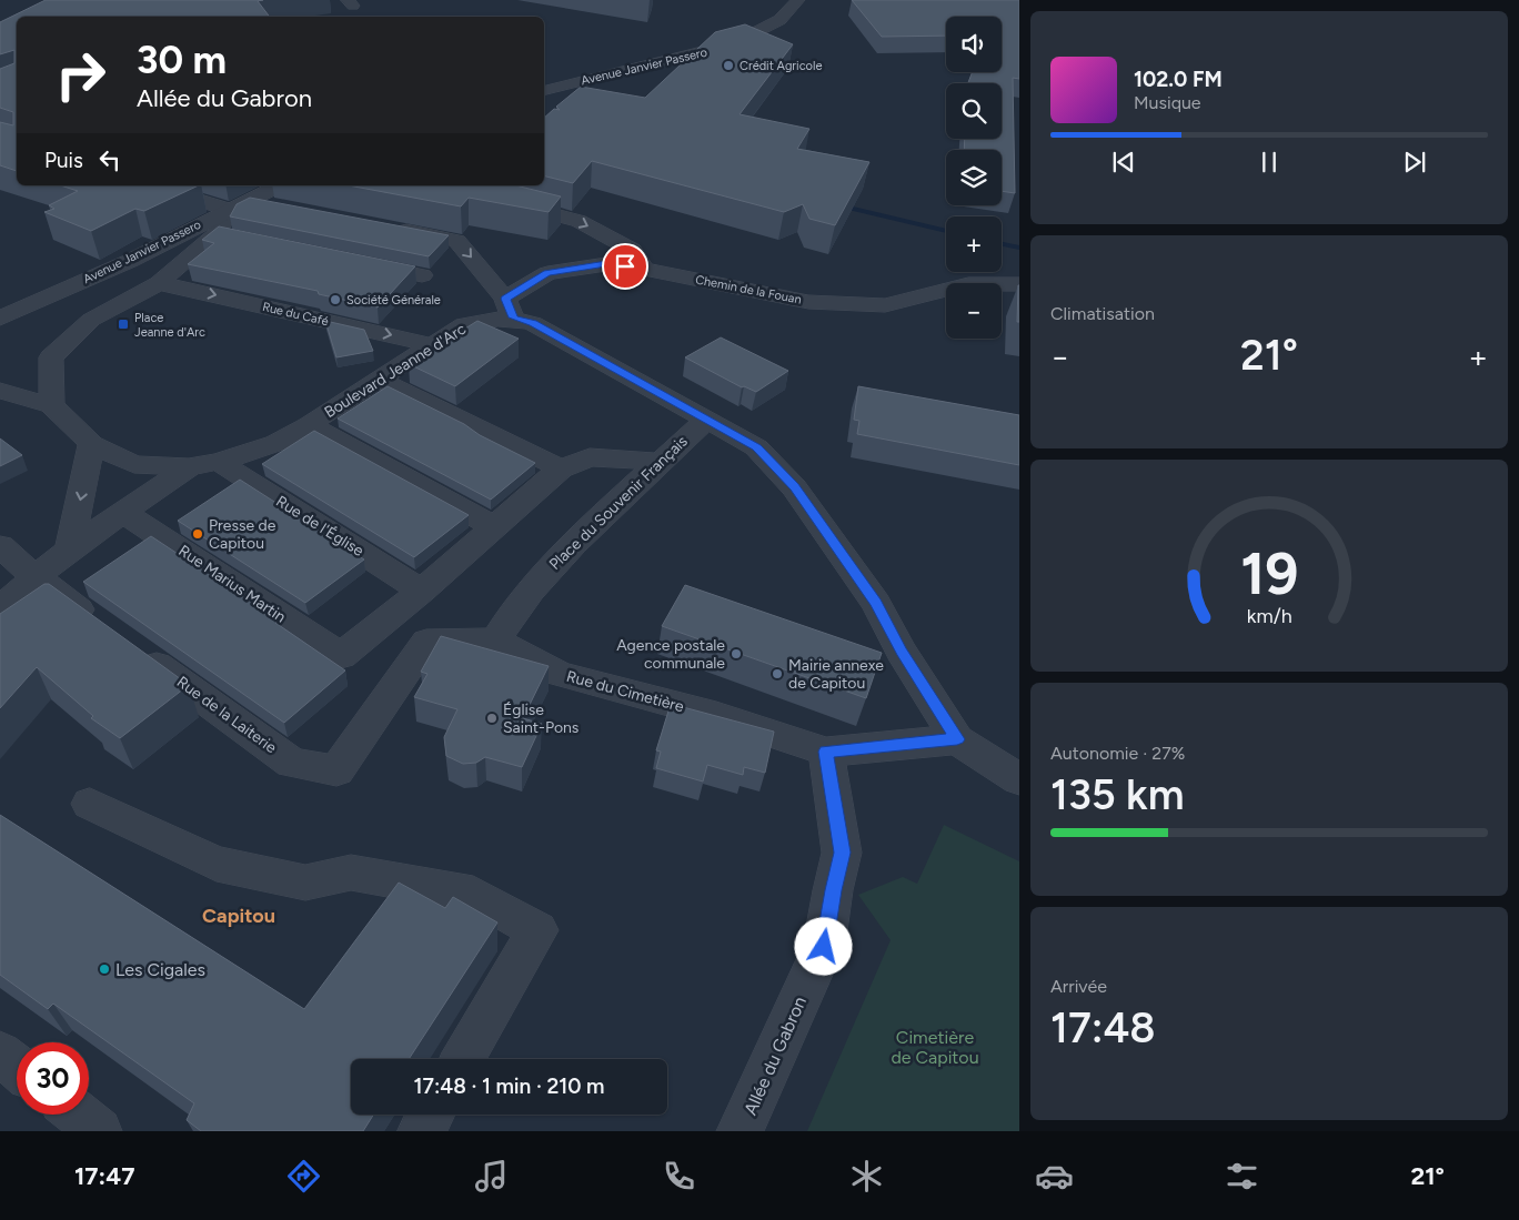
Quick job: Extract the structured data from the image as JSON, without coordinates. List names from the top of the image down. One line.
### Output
{"streets":{"street":["Avenue Janvier Passero","Chemin de la Fouan","Rue du Café","Boulevard Jeanne d'Arc","Place du Souvenir Français","Rue de l'Église","Rue Marius Martin","Rue du Cimetière","Rue de la Laiterie","Allée du Gabron"]},"crossings":[["Chemin de la Fouan","Boulevard Jeanne d'Arc"],["Rue du Café","Boulevard Jeanne d'Arc"],["Boulevard Jeanne d'Arc","Place du Souvenir Français"],["Boulevard Jeanne d'Arc","Rue de l'Église"],["Place du Souvenir Français","Rue du Cimetière"],["Rue de l'Église","Rue Marius Martin"],["Rue du Cimetière","Rue de la Laiterie"],["Rue du Cimetière","Allée du Gabron"]],"districts":["Capitou"],"parks":["Cimetière de Capitou"],"places":{"other":["Crédit Agricole","Société Générale","Presse de Capitou","Agence postale communale","Mairie annexe de Capitou","Église Saint-Pons","Les Cigales"],"transit":["Place Jeanne d'Arc"]},"page":{"map_buttons":["+","−"],"turn":["30 m","Allée du Gabron"],"song":["102.0 FM","Musique"],"then":"Puis","tile":["Climatisation",["Autonomie · 27%","135 km"],["Arrivée","17:48"]],"heat":["−","21°","+"],"limit":"30","trip":"17:48 · 1 min · 210 m","tabs":["17:47","21°"],"gauge":["19","km/h"]}}
